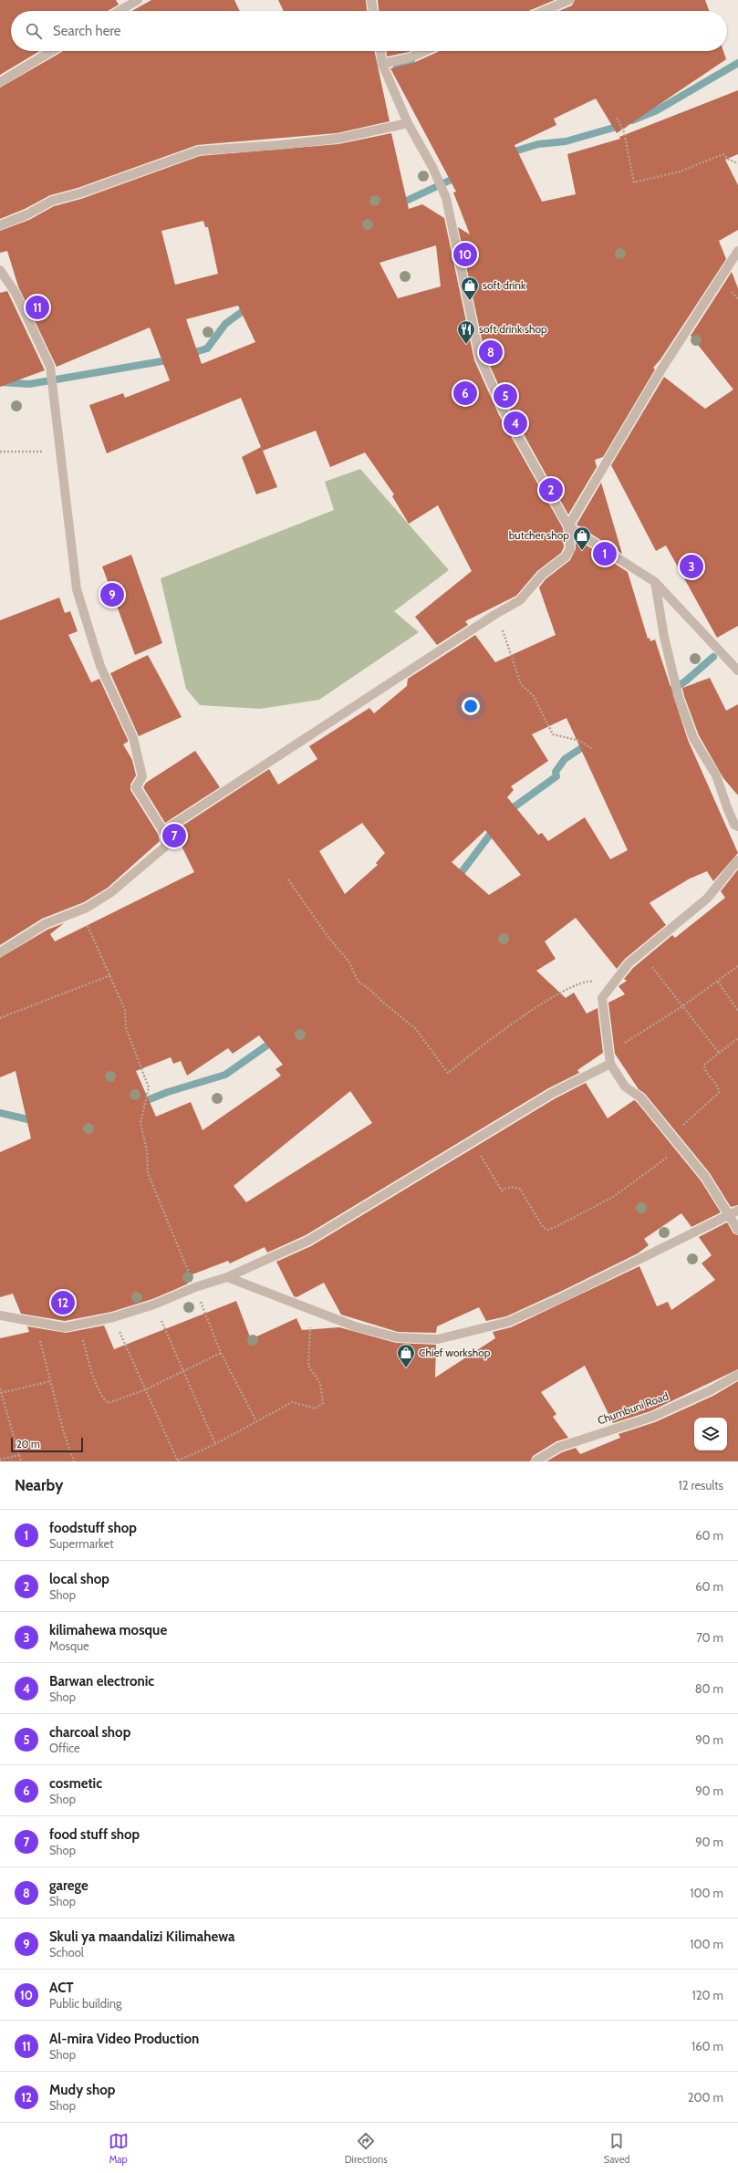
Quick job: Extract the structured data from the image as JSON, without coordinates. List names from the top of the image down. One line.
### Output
{"streets":{"street":["Chumbuni Road"]},"places":{"shop":["soft drink","butcher shop","Chief workshop"],"restaurant":["soft drink shop"]},"scale_bar":"20 m","page":{"search":"Search here","pins":["10","11","8","6","5","4","2","1","3","9","7","12"],"scale":"20 m","heading":["Nearby","12 results"],"list":[{"mark":"1","name":"foodstuff shop","note":"Supermarket","value":"60 m"},{"mark":"2","name":"local shop","note":"Shop","value":"60 m"},{"mark":"3","name":"kilimahewa mosque","note":"Mosque","value":"70 m"},{"mark":"4","name":"Barwan electronic","note":"Shop","value":"80 m"},{"mark":"5","name":"charcoal shop","note":"Office","value":"90 m"},{"mark":"6","name":"cosmetic","note":"Shop","value":"90 m"},{"mark":"7","name":"food stuff shop","note":"Shop","value":"90 m"},{"mark":"8","name":"garege","note":"Shop","value":"100 m"},{"mark":"9","name":"Skuli ya maandalizi Kilimahewa","note":"School","value":"100 m"},{"mark":"10","name":"ACT","note":"Public building","value":"120 m"},{"mark":"11","name":"Al-mira Video Production","note":"Shop","value":"160 m"},{"mark":"12","name":"Mudy shop","note":"Shop","value":"200 m"}],"nav":["Map","Directions","Saved"]}}
